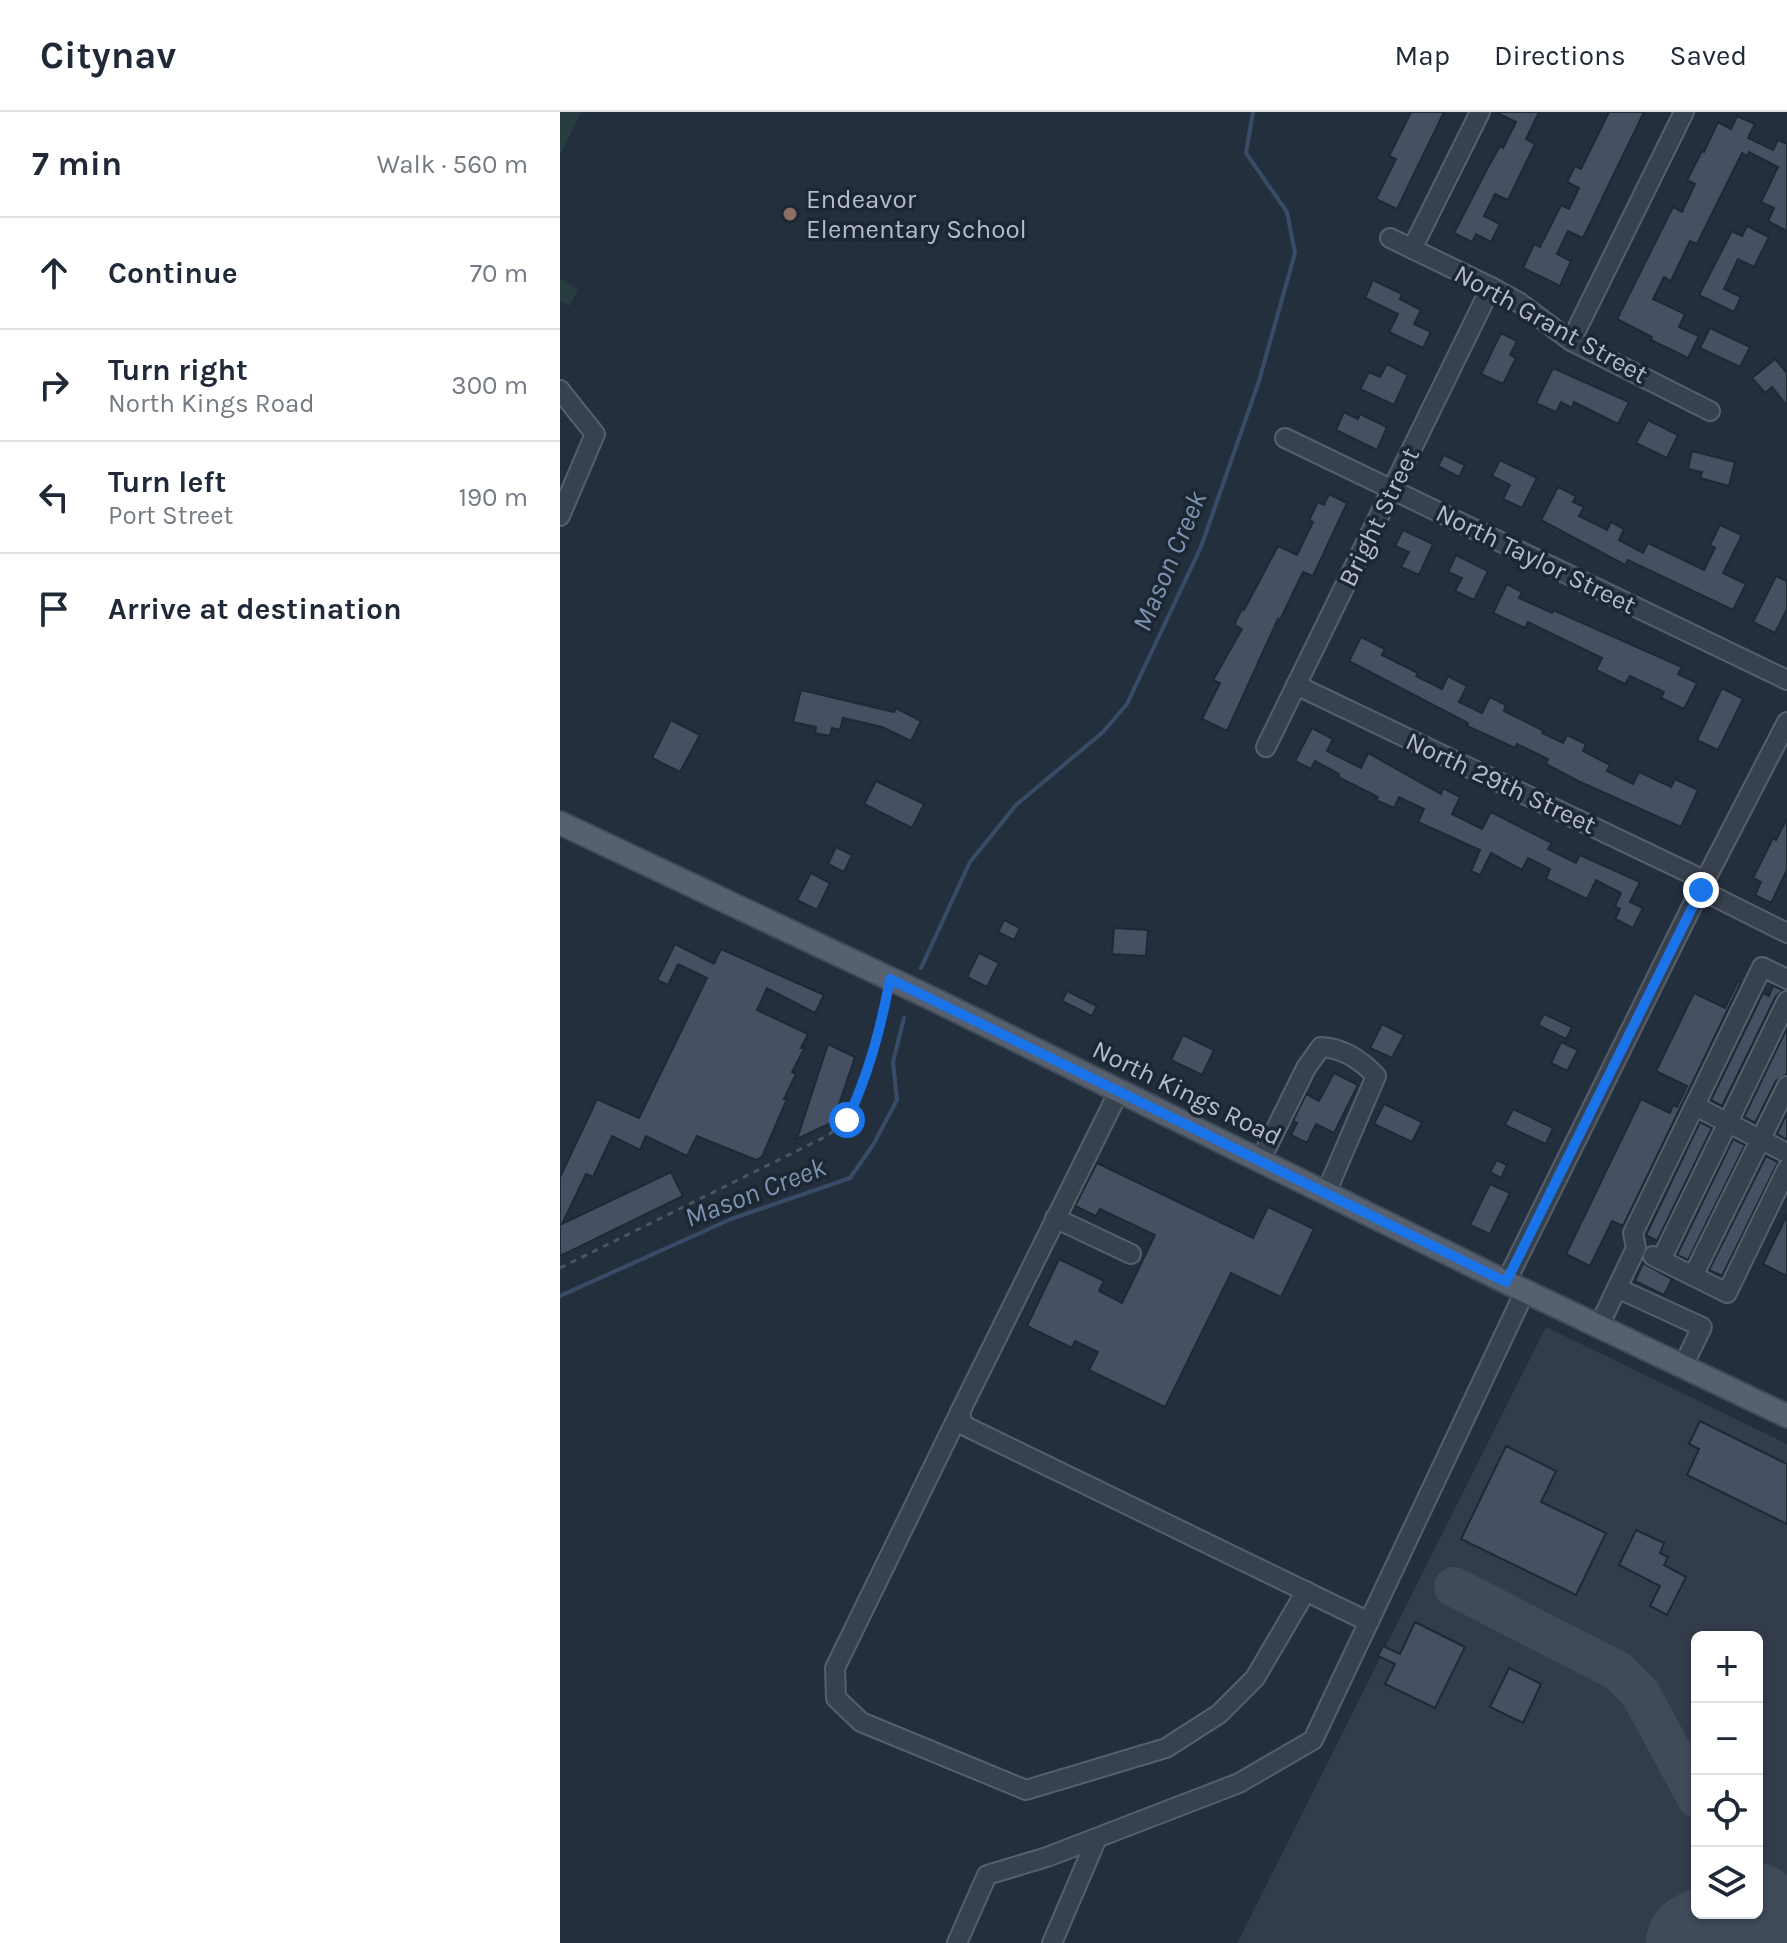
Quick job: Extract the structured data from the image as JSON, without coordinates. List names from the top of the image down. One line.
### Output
{"streets":{"main road":["North Kings Road"],"street":["North Grant Street","Bright Street","North Taylor Street","North 29th Street"]},"crossings":[["North Grant Street","Bright Street"],["Bright Street","North Taylor Street"],["Bright Street","North 29th Street"]],"water":["Mason Creek"],"places":["Endeavor Elementary School"],"page":{"header":"Citynav","nav":["Map","Directions","Saved"],"heading":["7 min","Walk · 560 m"],"list":[["Continue","70 m"],["Turn right","North Kings Road","300 m"],["Turn left","Port Street","190 m"],"Arrive at destination"],"map_buttons":["+","−"]}}
